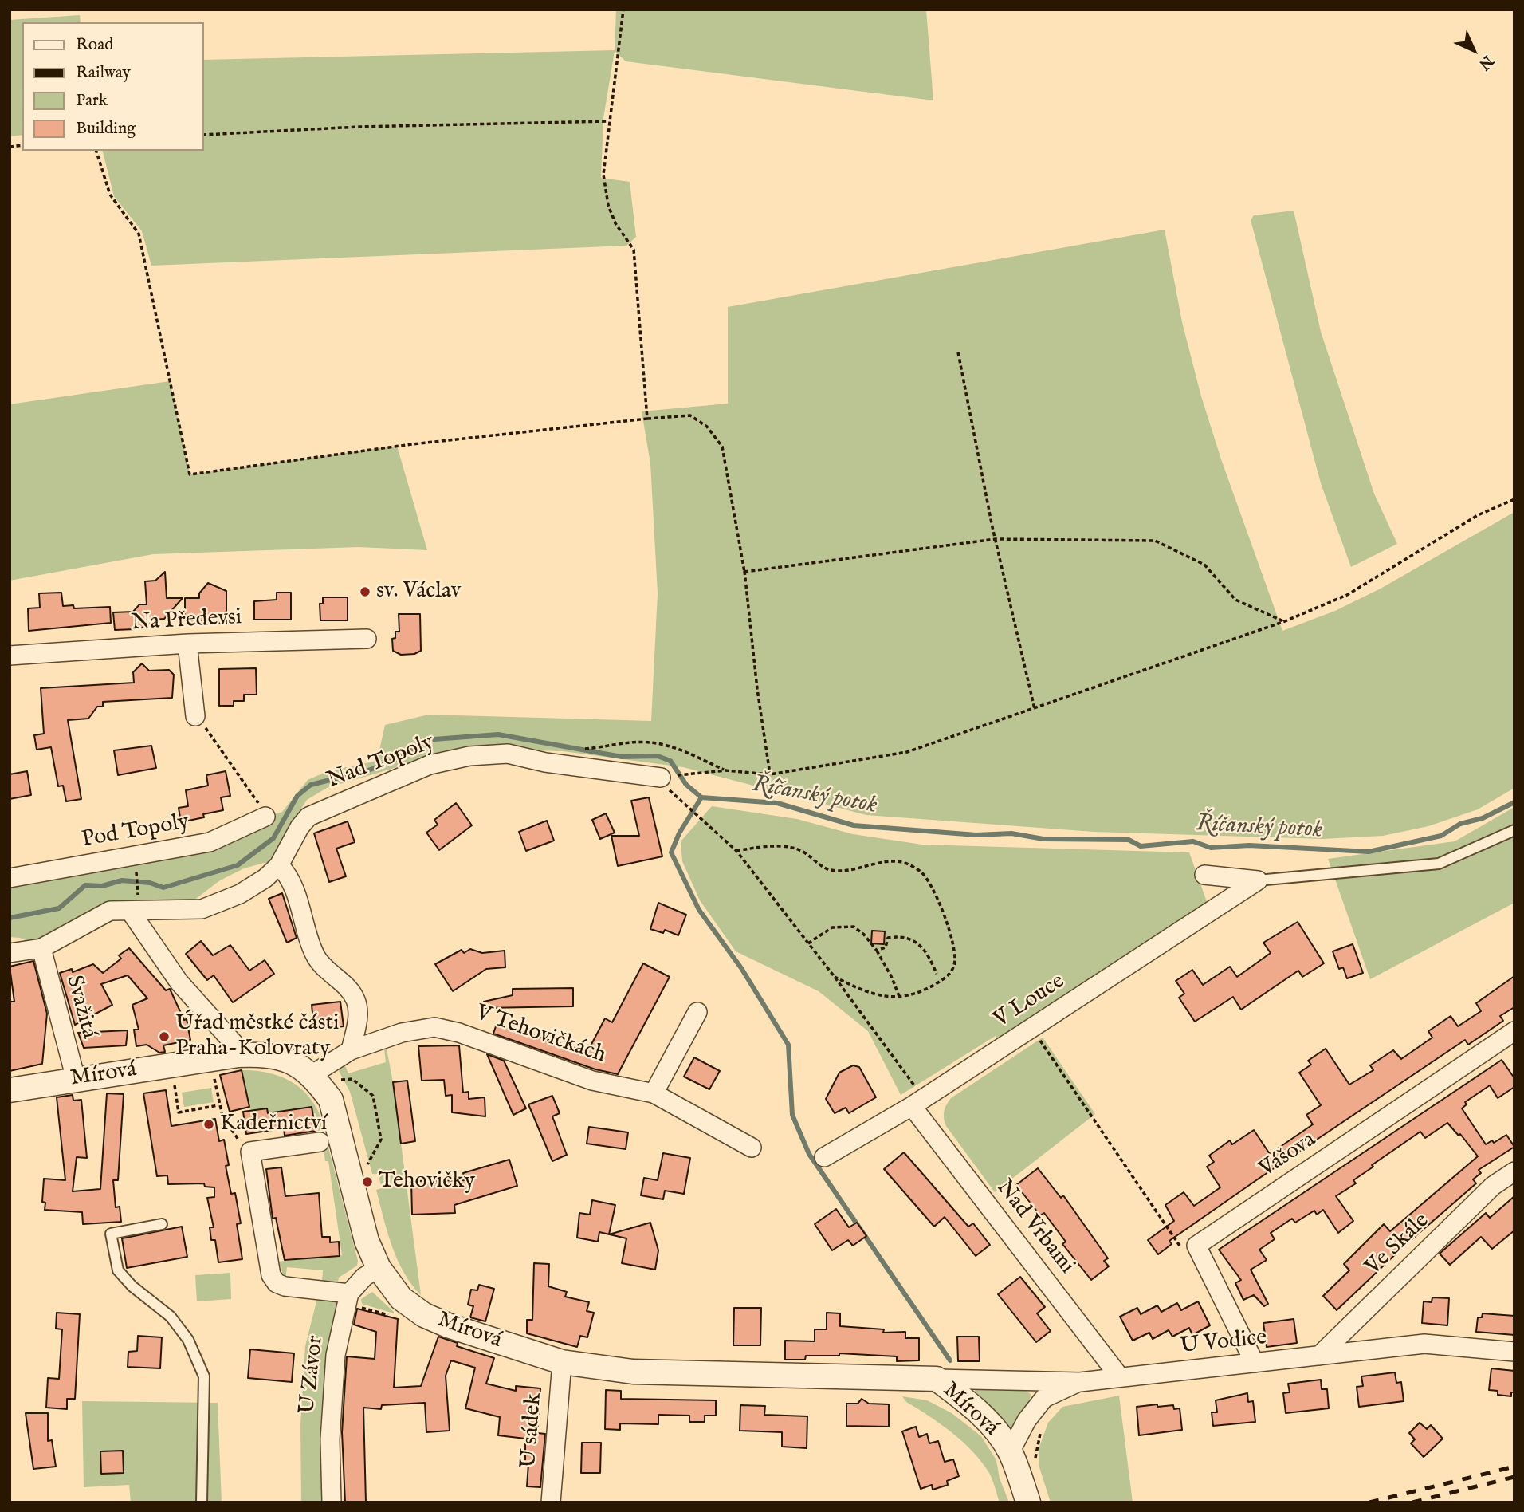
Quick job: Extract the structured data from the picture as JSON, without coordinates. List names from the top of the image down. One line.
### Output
{"streets":{"street":["Na Předevsi","Nad Topoly","Pod Topoly","V Louce","Svažitá","V Tehovičkách","Mírová","Vášova","Nad Vrbami","Ve Skále","U Vodice","U Závor","U sádek"]},"crossings":[["Nad Topoly","Svažitá"],["V Louce","Nad Vrbami"],["Svažitá","Mírová"],["V Tehovičkách","Mírová"],["Mírová","U Vodice"],["Mírová","U sádek"],["Nad Vrbami","U Vodice"],["Ve Skále","U Vodice"]],"water":["Říčanský potok"],"places":["sv. Václav","Úřad městké části Praha-Kolovraty","Kadeřnictví","Tehovičky"],"legend":["Road","Railway","Park","Building"],"north":"bottom right"}
